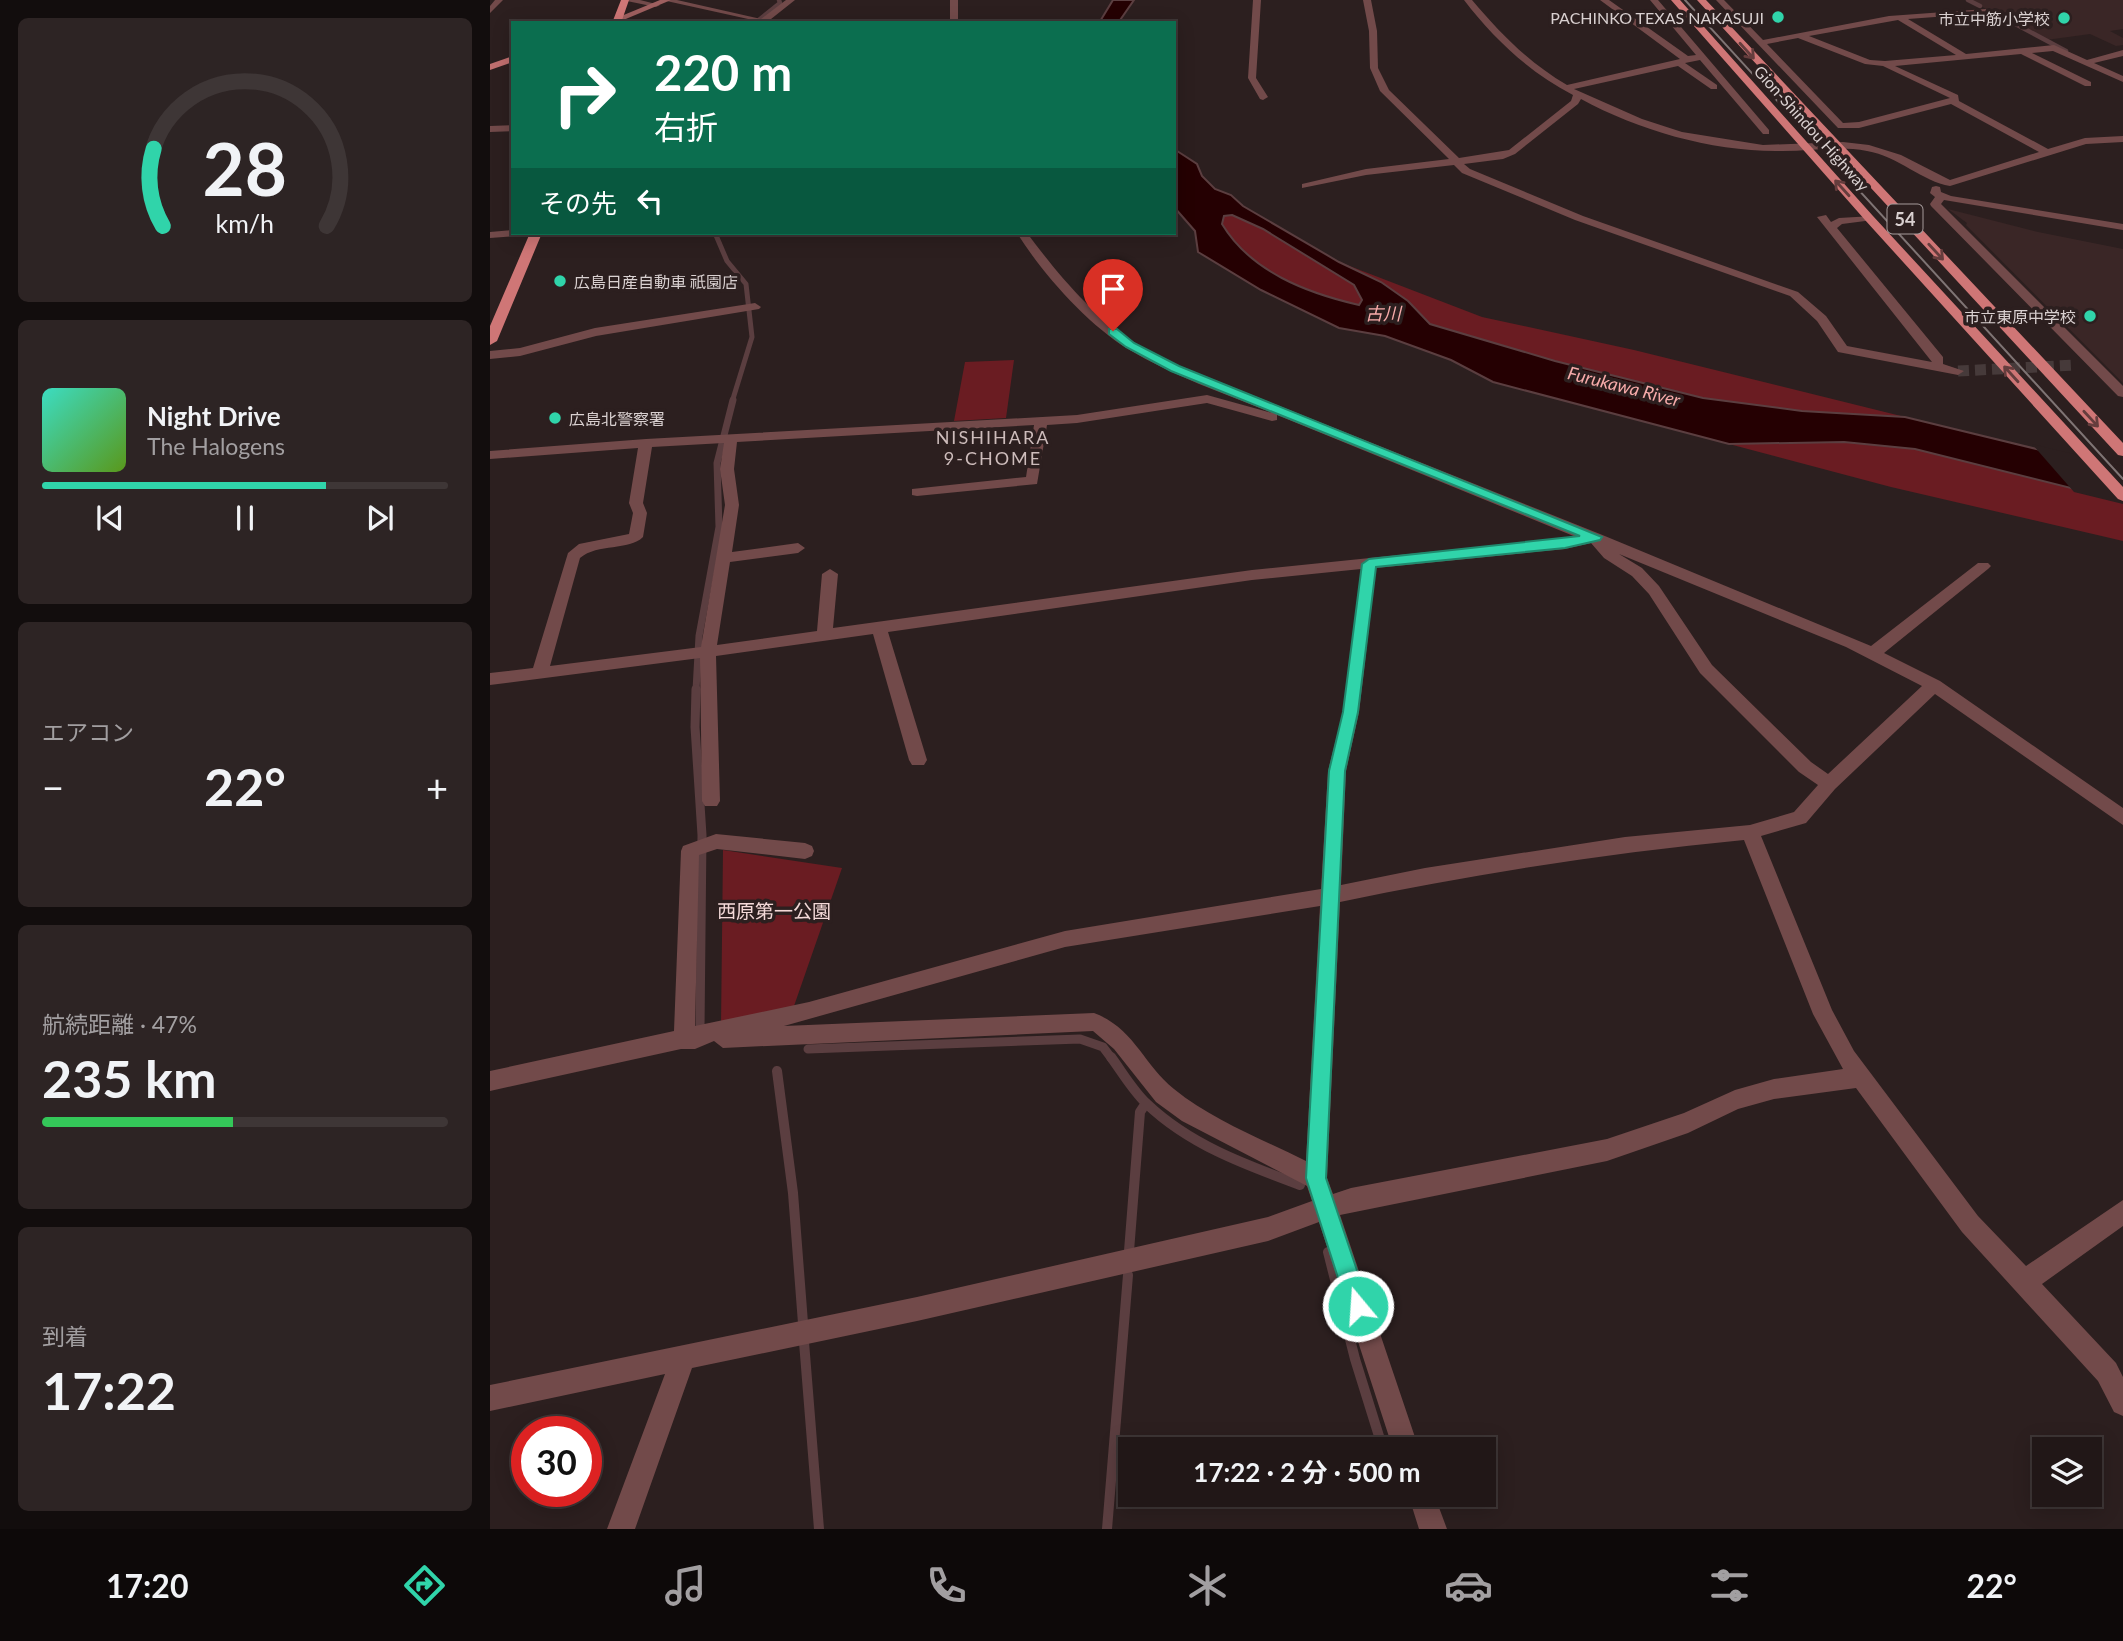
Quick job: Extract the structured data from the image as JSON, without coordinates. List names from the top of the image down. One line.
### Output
{"streets":{"highway":["Gion-Shindou Highway","54"]},"districts":["NISHIHARA 9-CHOME"],"water":["古川","Furukawa River"],"parks":["西原第一公園"],"places":["PACHINKO TEXAS NAKASUJI","市立中筋小学校","広島日産自動車 祇園店","市立東原中学校","広島北警察署"],"page":{"turn":["220 m","右折"],"then":"その先","song":["Night Drive","The Halogens"],"tile":["エアコン",["航続距離 · 47%","235 km"],["到着","17:22"]],"heat":["−","22°","+"],"limit":"30","trip":"17:22 · 2 分 · 500 m","tabs":["17:20","22°"],"gauge":["28","km/h"]}}
